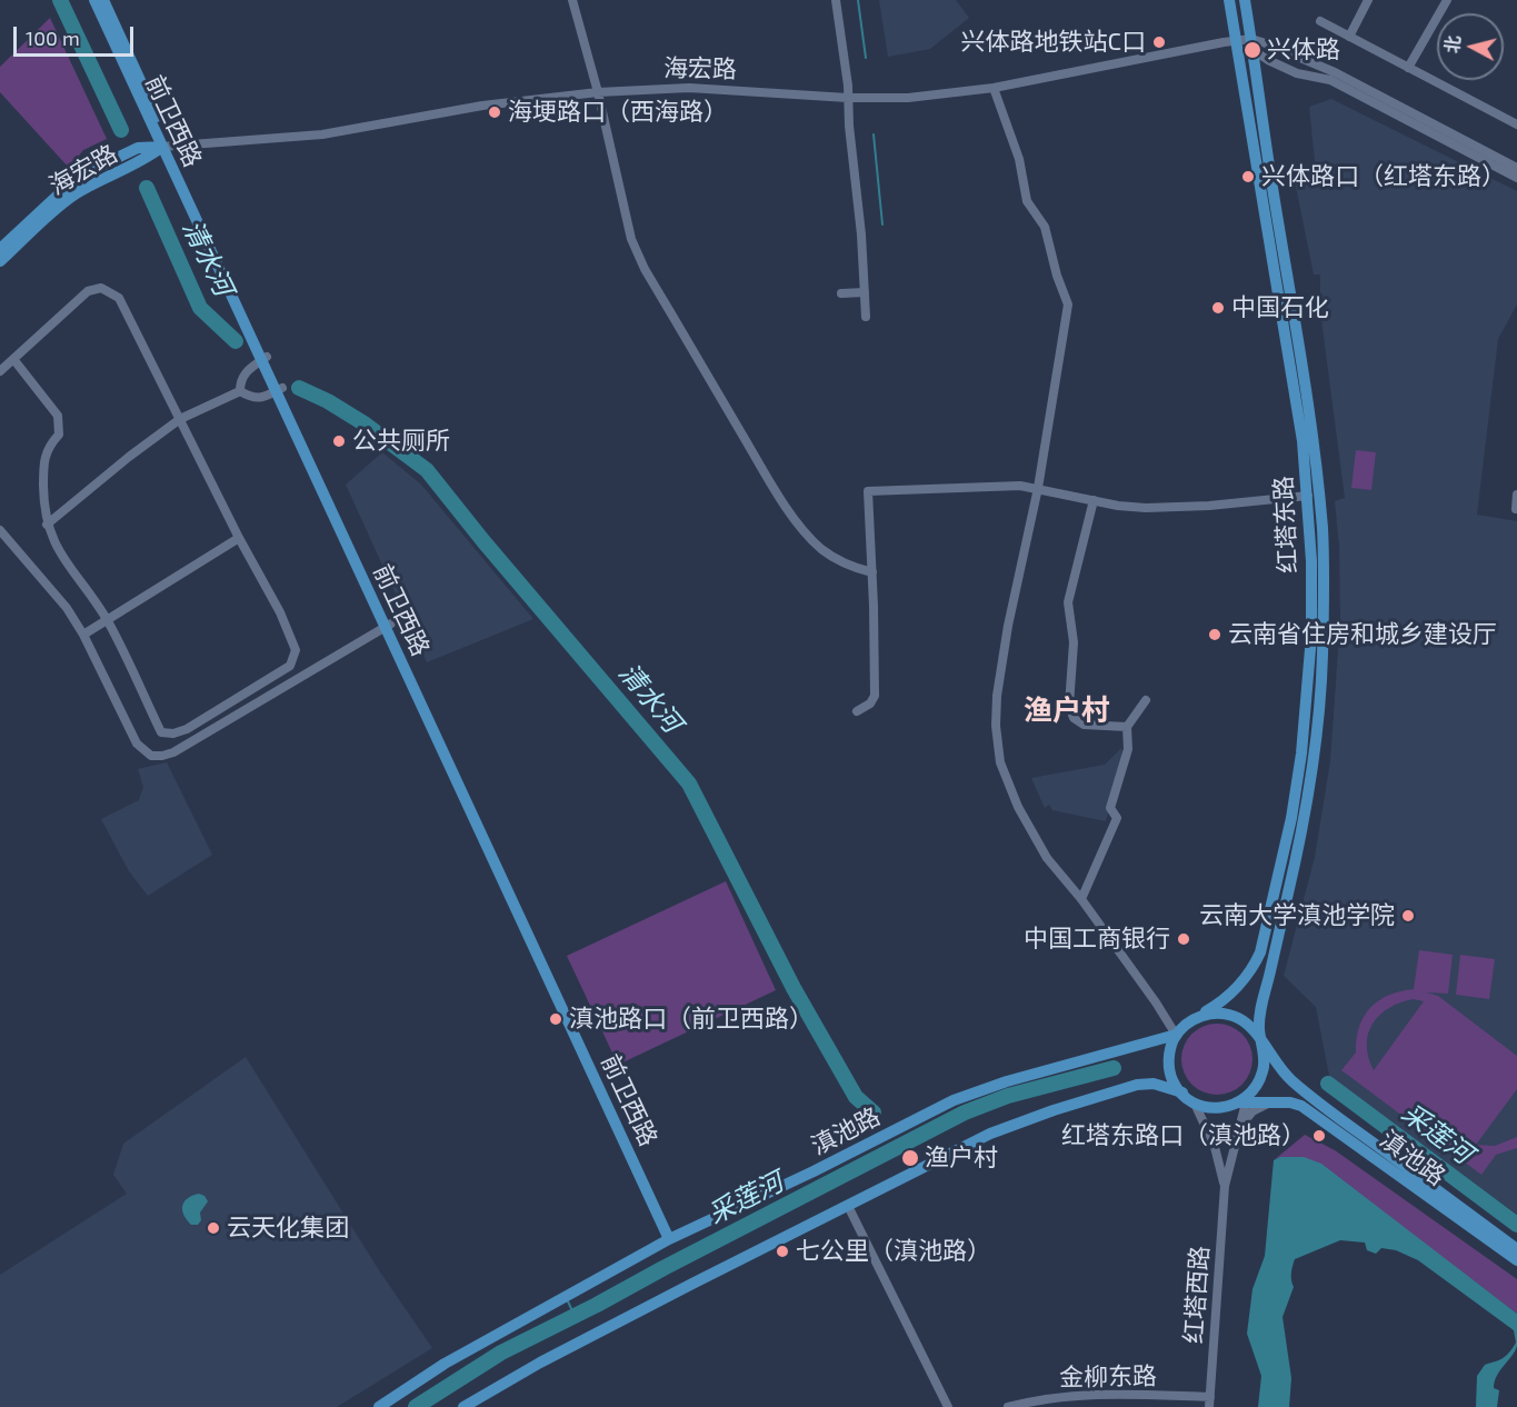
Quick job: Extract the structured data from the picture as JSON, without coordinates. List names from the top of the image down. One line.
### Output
{"streets":{"main road":["海宏路","前卫西路","红塔东路","滇池路"],"street":["红塔西路","金柳东路"]},"crossings":[["海宏路","前卫西路"],["海宏路","红塔东路"],["前卫西路","滇池路"],["红塔东路","滇池路"],["红塔西路","金柳东路"]],"districts":["渔户村"],"water":["清水河","采莲河"],"places":["兴体路地铁站C口","兴体路","海埂路口（西海路）","兴体路口（红塔东路）","中国石化","公共厕所","云南省住房和城乡建设厅","云南大学滇池学院","中国工商银行","滇池路口（前卫西路）","红塔东路口（滇池路）","渔户村","云天化集团","七公里（滇池路）"],"scale_bar":"100 m","north":"left"}
